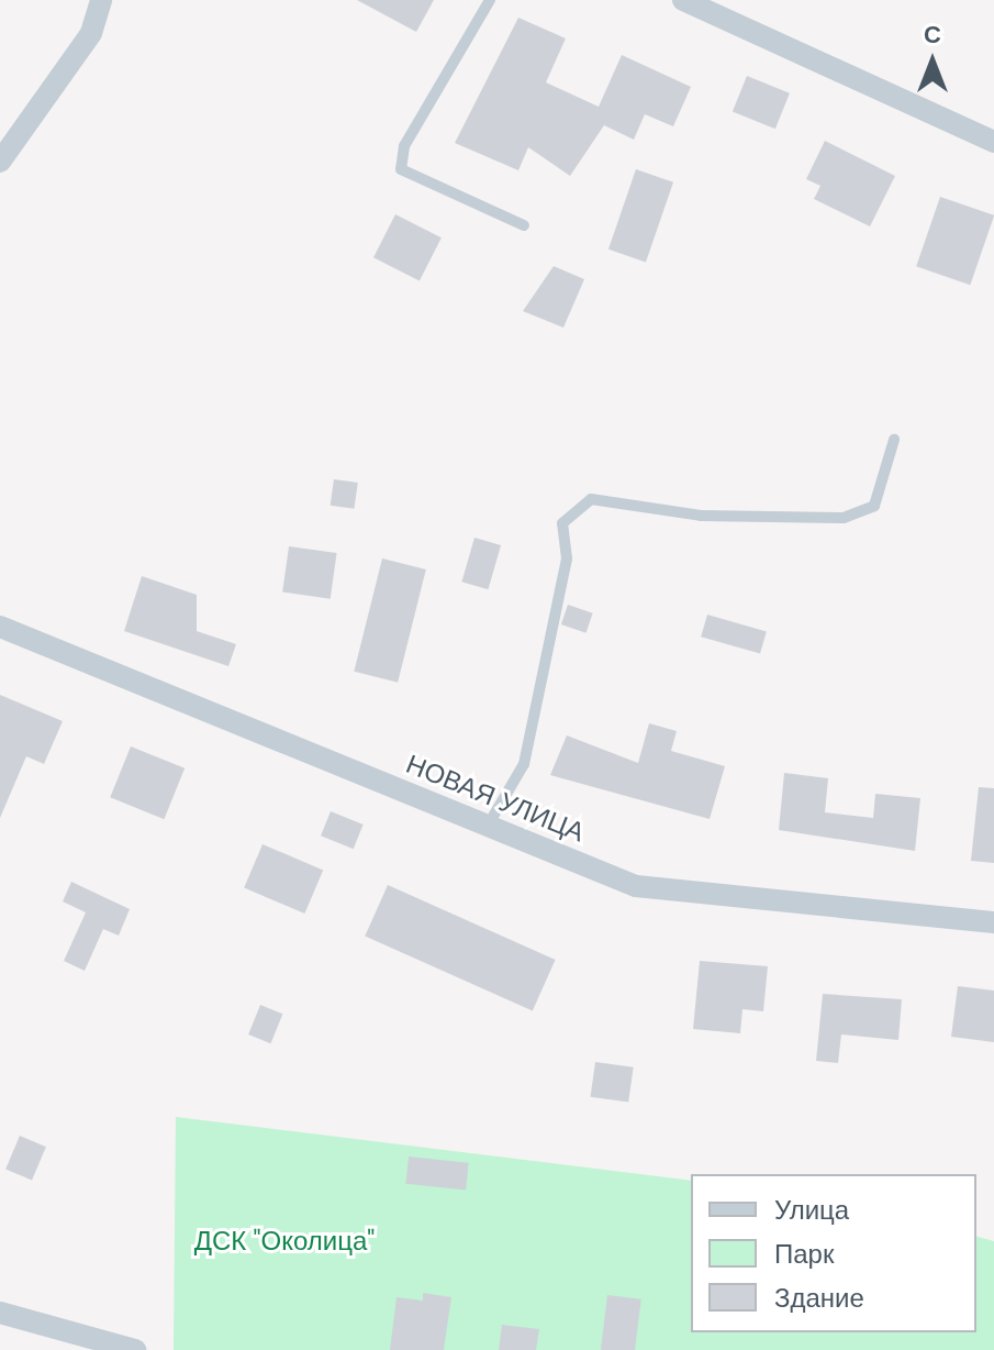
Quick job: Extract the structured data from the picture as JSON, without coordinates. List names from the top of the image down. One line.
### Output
{"streets":{"street":["НОВАЯ УЛИЦА"]},"parks":["ДСК \"Околица\""],"legend":["Улица","Парк","Здание"],"north":"top"}
